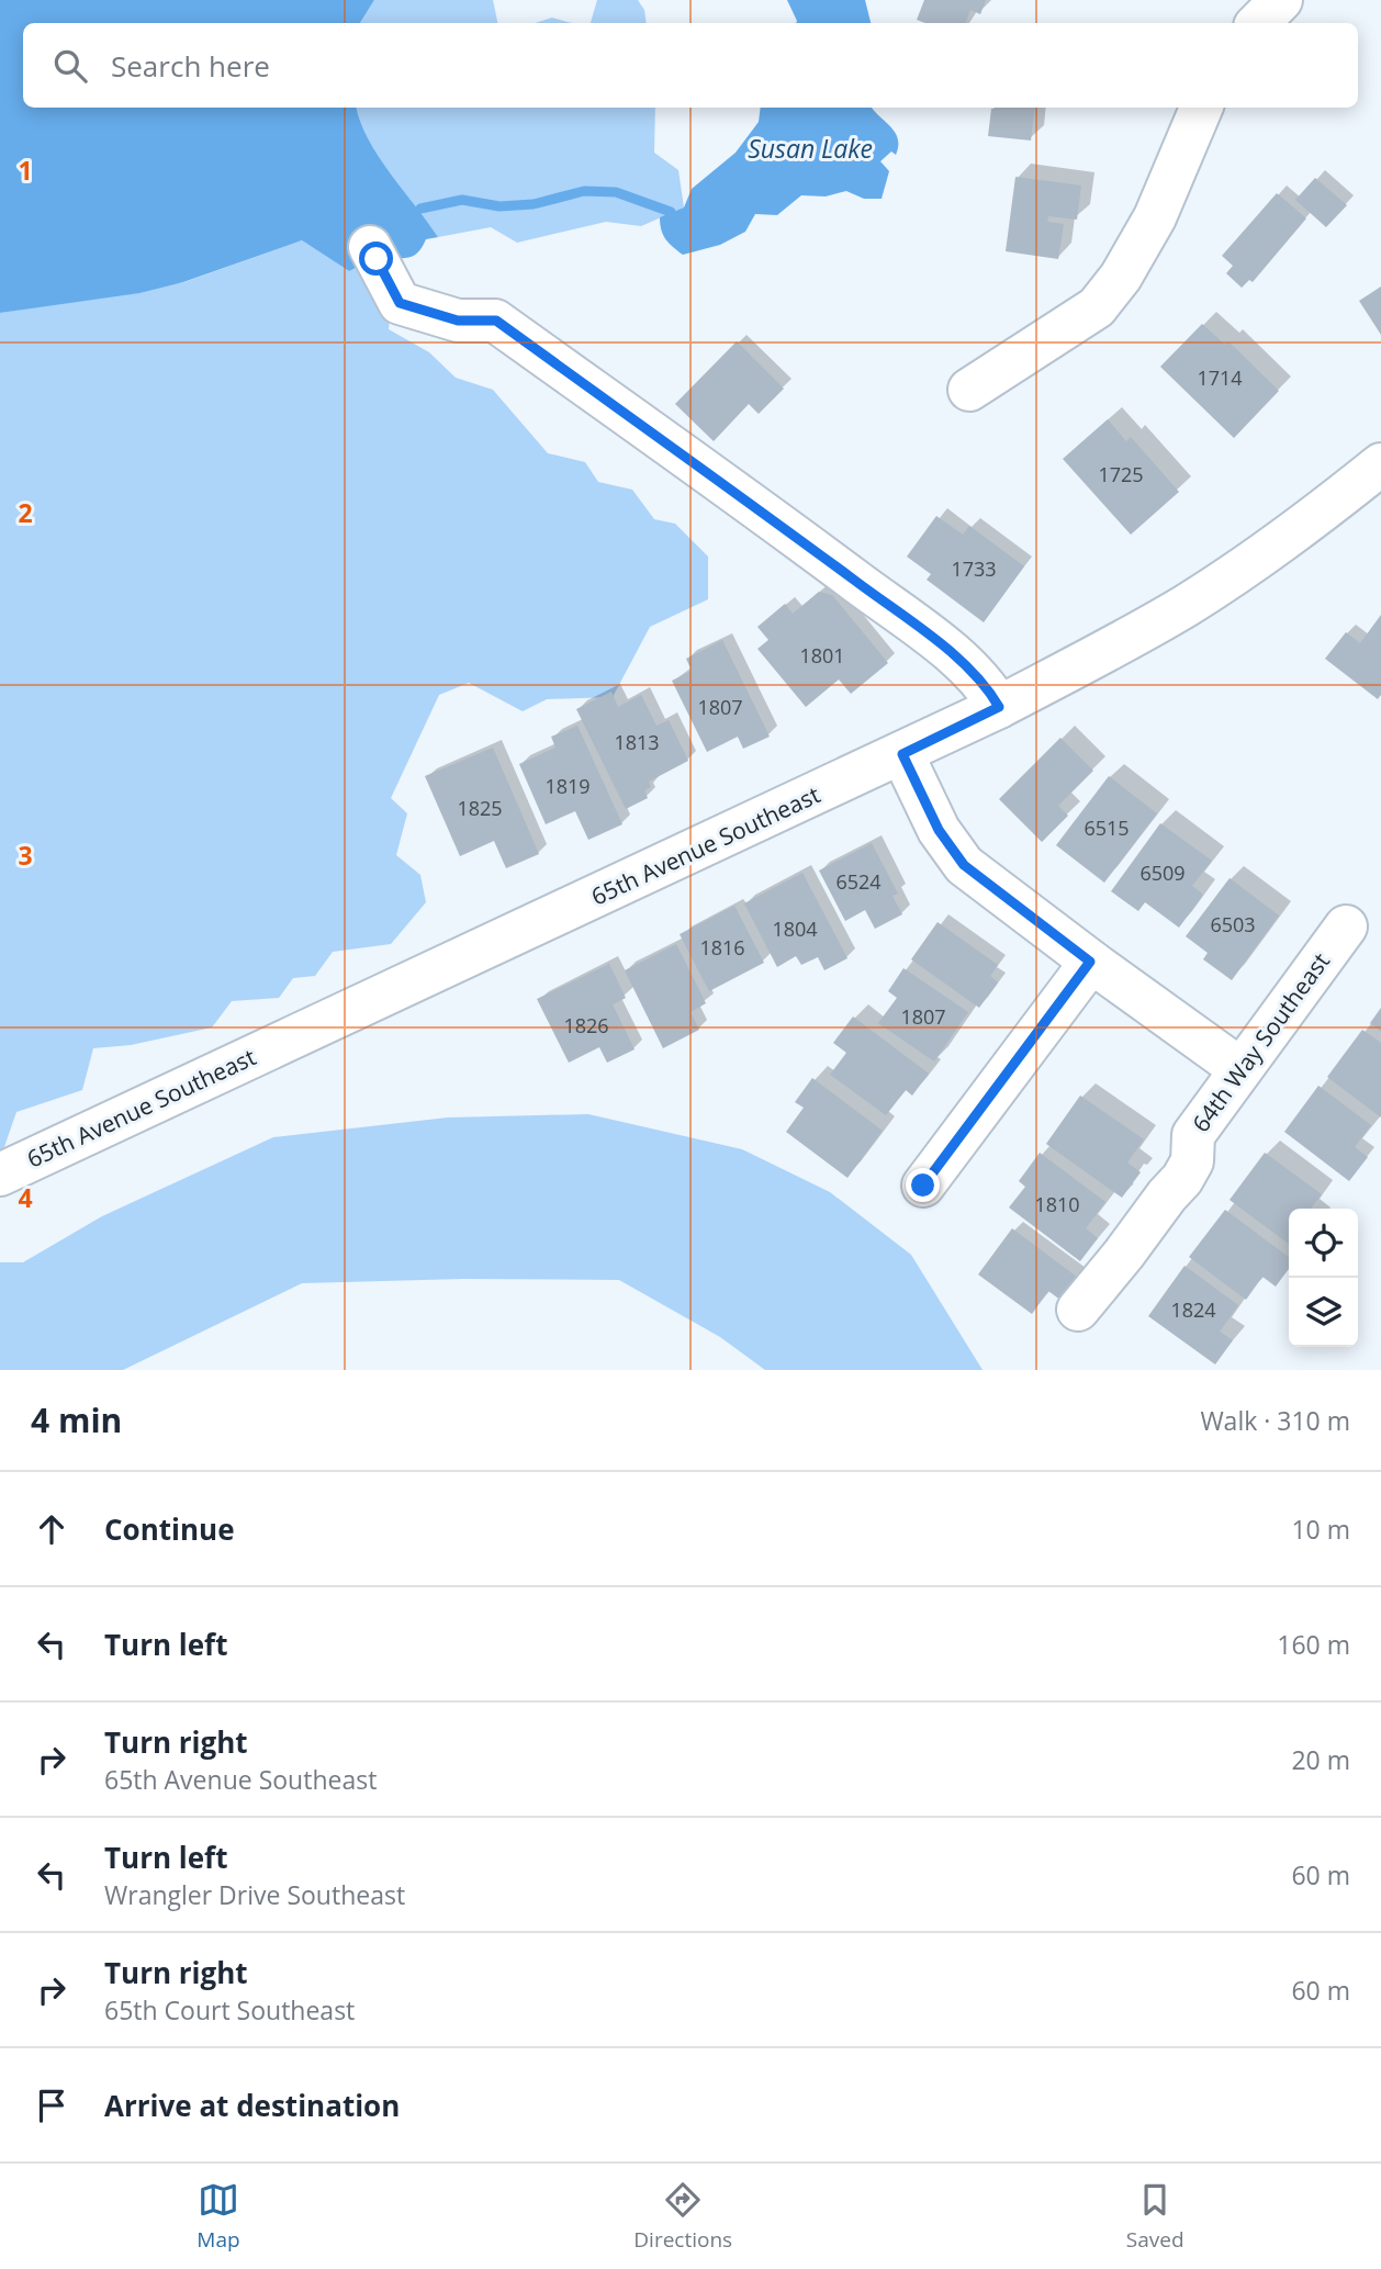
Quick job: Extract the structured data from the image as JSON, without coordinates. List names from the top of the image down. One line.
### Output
{"streets":{"street":["65th Avenue Southeast","64th Way Southeast"]},"water":["Susan Lake"],"house_numbers":["1714","1725","1733","1801","1807","1813","1819","1825","6515","6509","6524","6503","1804","1816","1807","1826","1810","1824"],"page":{"search":"Search here","heading":["4 min","Walk · 310 m"],"list":[["Continue","10 m"],["Turn left","160 m"],["Turn right","65th Avenue Southeast","20 m"],["Turn left","Wrangler Drive Southeast","60 m"],["Turn right","65th Court Southeast","60 m"],"Arrive at destination"],"nav":["Map","Directions","Saved"]},"grid":{"rows":["1","2","3","4"]}}
